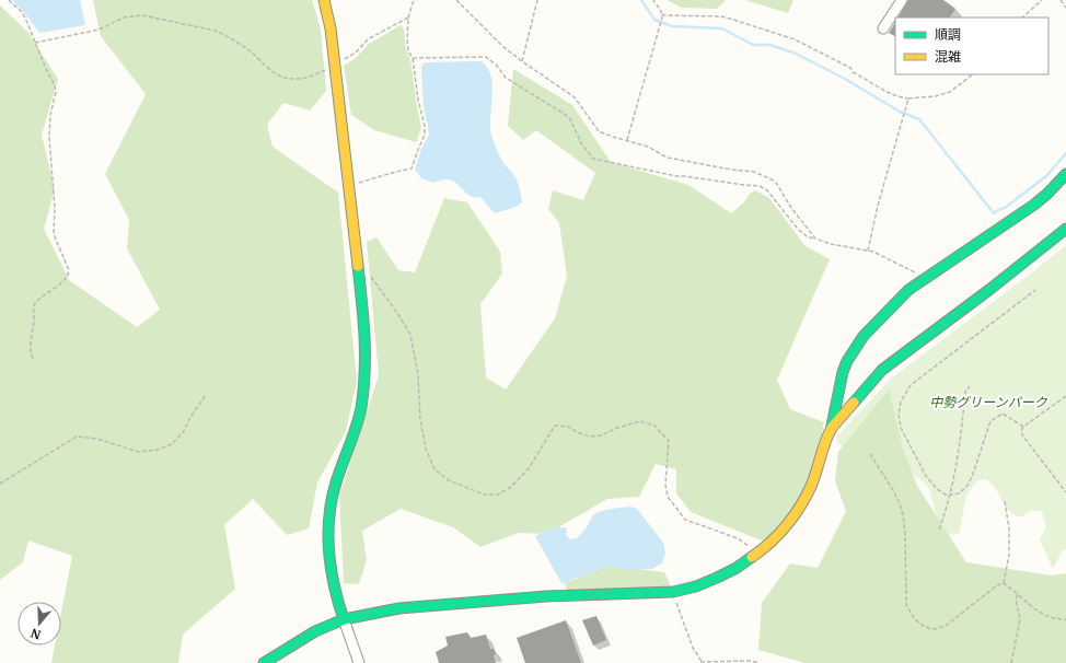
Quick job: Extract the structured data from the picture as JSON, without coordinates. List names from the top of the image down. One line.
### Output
{"parks":["中勢グリーンパーク"],"legend":["順調","混雑"],"north":"bottom"}
